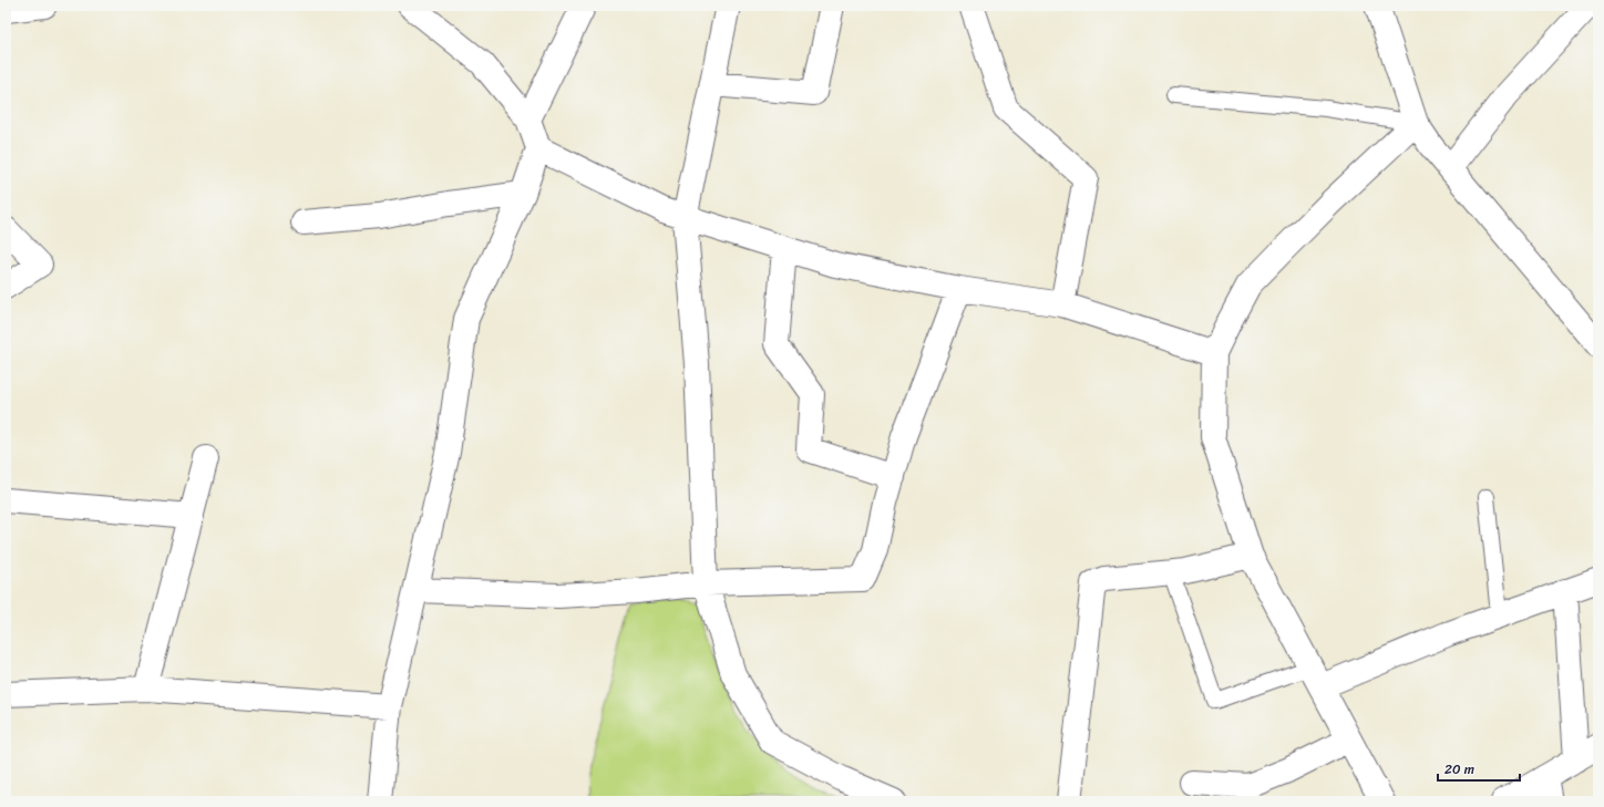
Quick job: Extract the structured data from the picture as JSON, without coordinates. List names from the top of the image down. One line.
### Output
{"scale_bar":"20 m"}
